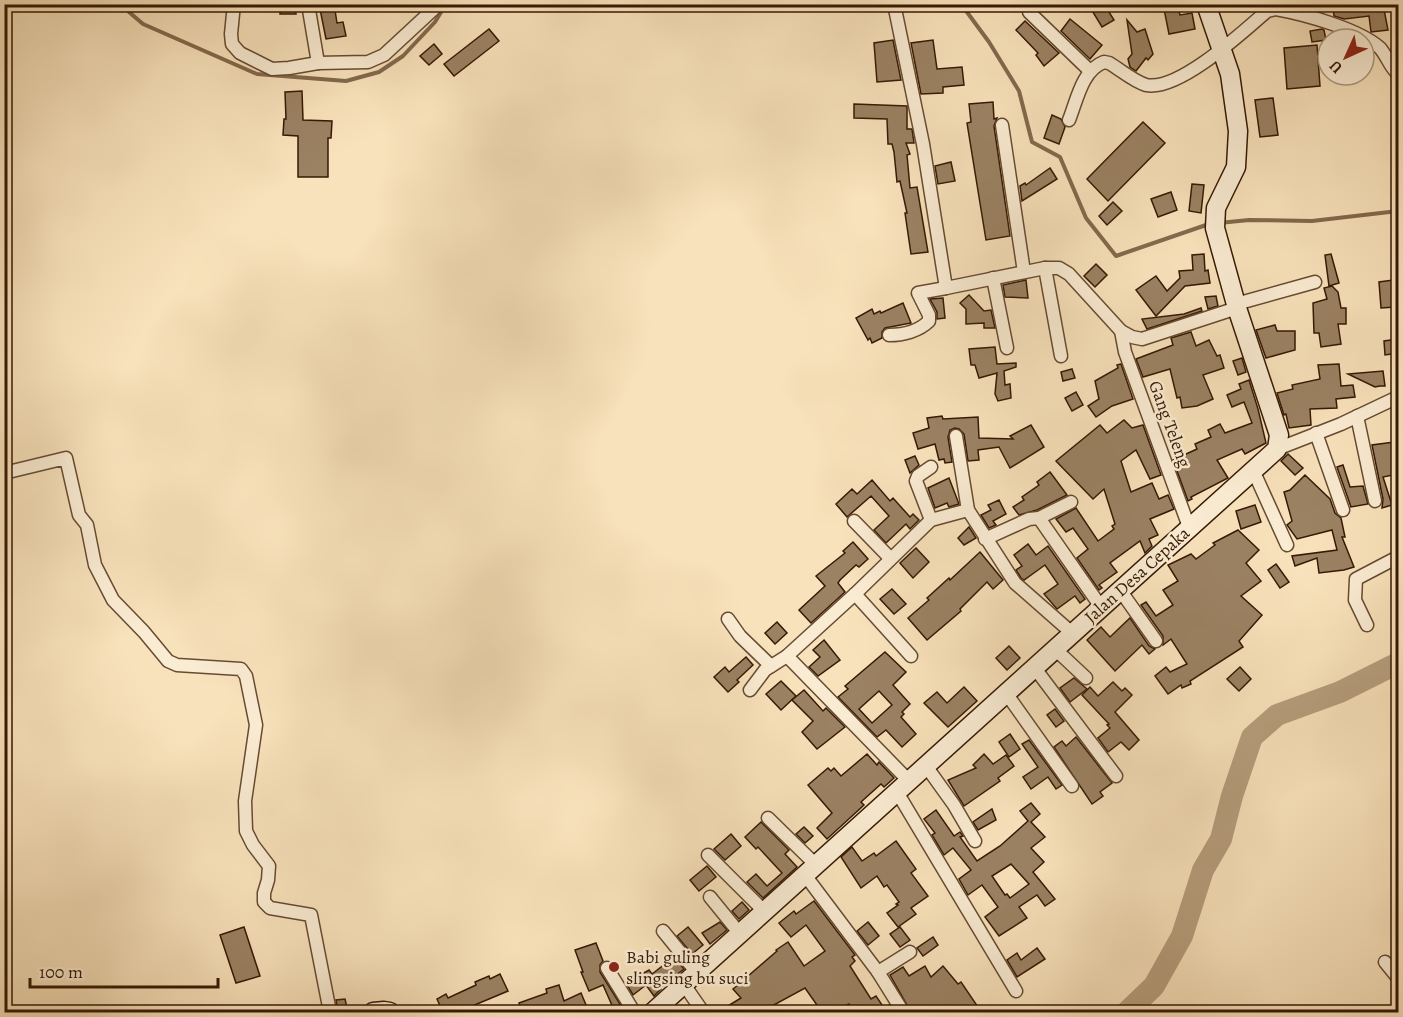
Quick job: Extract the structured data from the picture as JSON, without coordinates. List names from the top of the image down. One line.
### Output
{"streets":{"street":["Gang Teleng","Jalan Desa Cepaka"]},"crossings":[["Gang Teleng","Jalan Desa Cepaka"]],"places":["Babi guling slingsing bu suci"],"scale_bar":"100 m","north":"bottom left"}
